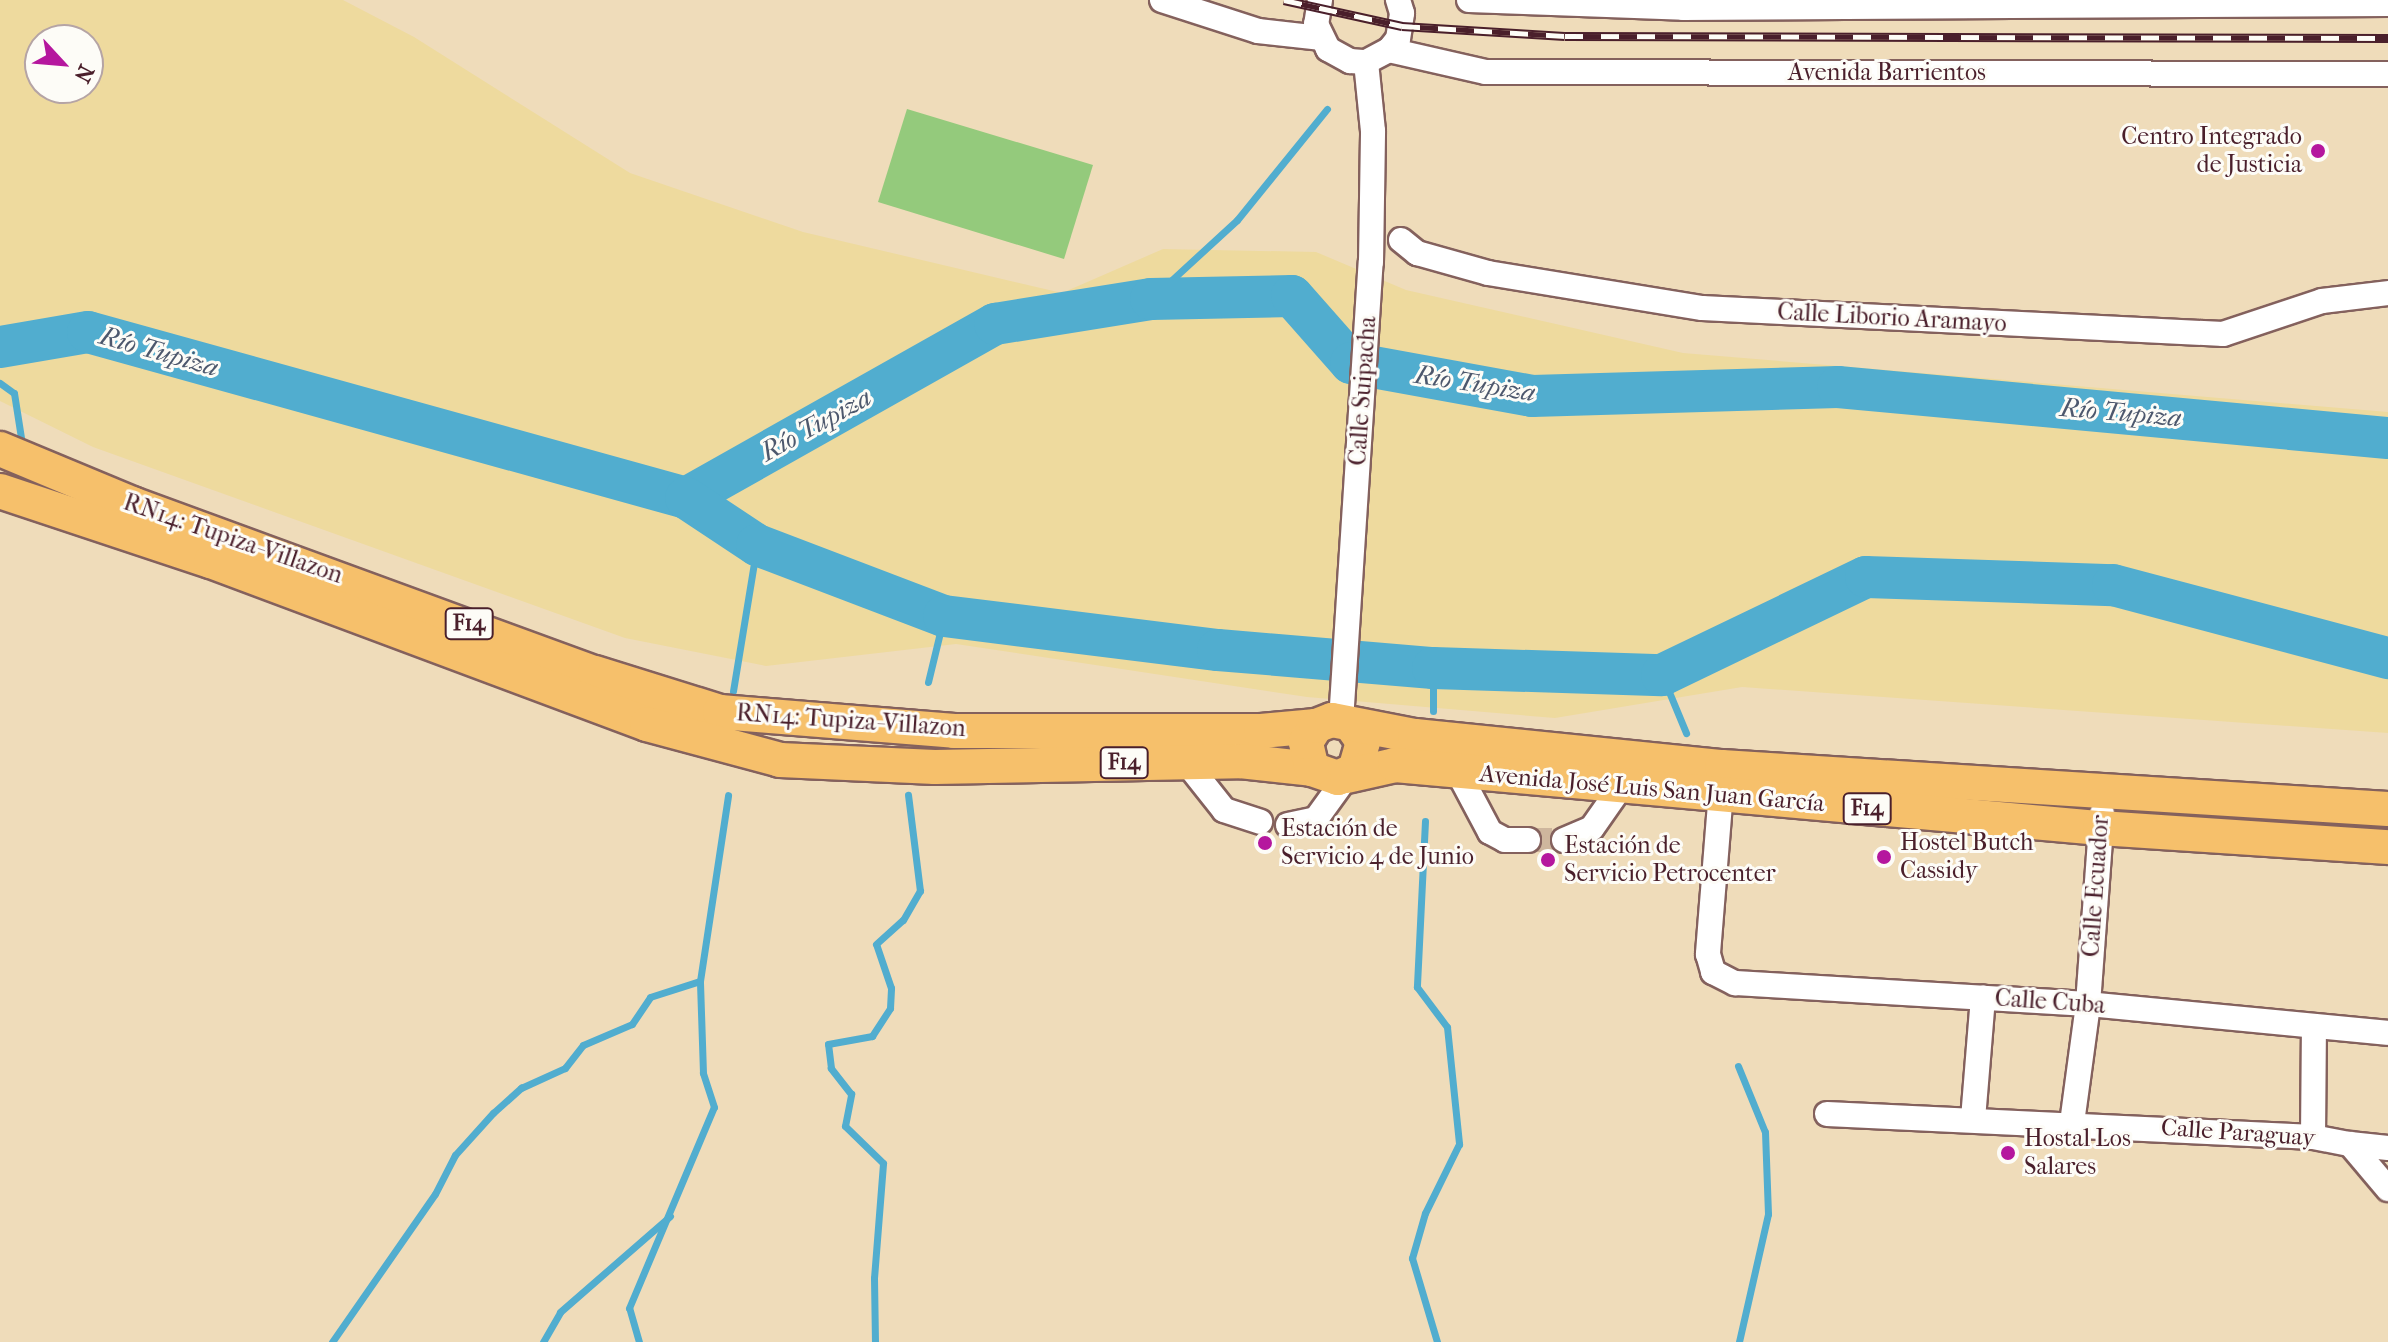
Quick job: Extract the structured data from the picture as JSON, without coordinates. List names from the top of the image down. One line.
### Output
{"streets":{"highway":["RN14: Tupiza-Villazon","F14","Avenida José Luis San Juan García"],"street":["Avenida Barrientos","Calle Liborio Aramayo","Calle Suipacha","Calle Ecuador","Calle Cuba","Calle Paraguay"]},"crossings":[["Calle Suipacha","RN14: Tupiza-Villazon"],["Calle Suipacha","F14"],["Calle Suipacha","Avenida José Luis San Juan García"],["RN14: Tupiza-Villazon","F14"],["RN14: Tupiza-Villazon","Avenida José Luis San Juan García"],["F14","Avenida José Luis San Juan García"],["Avenida José Luis San Juan García","Calle Ecuador"],["Avenida José Luis San Juan García","Calle Cuba"],["Calle Ecuador","Calle Cuba"],["Calle Ecuador","Calle Paraguay"]],"water":["Río Tupiza"],"places":["Centro Integrado de Justicia","Estación de Servicio 4 de Junio","Hostel Butch Cassidy","Estación de Servicio Petrocenter","Hostal Los Salares"],"north":"bottom right"}
